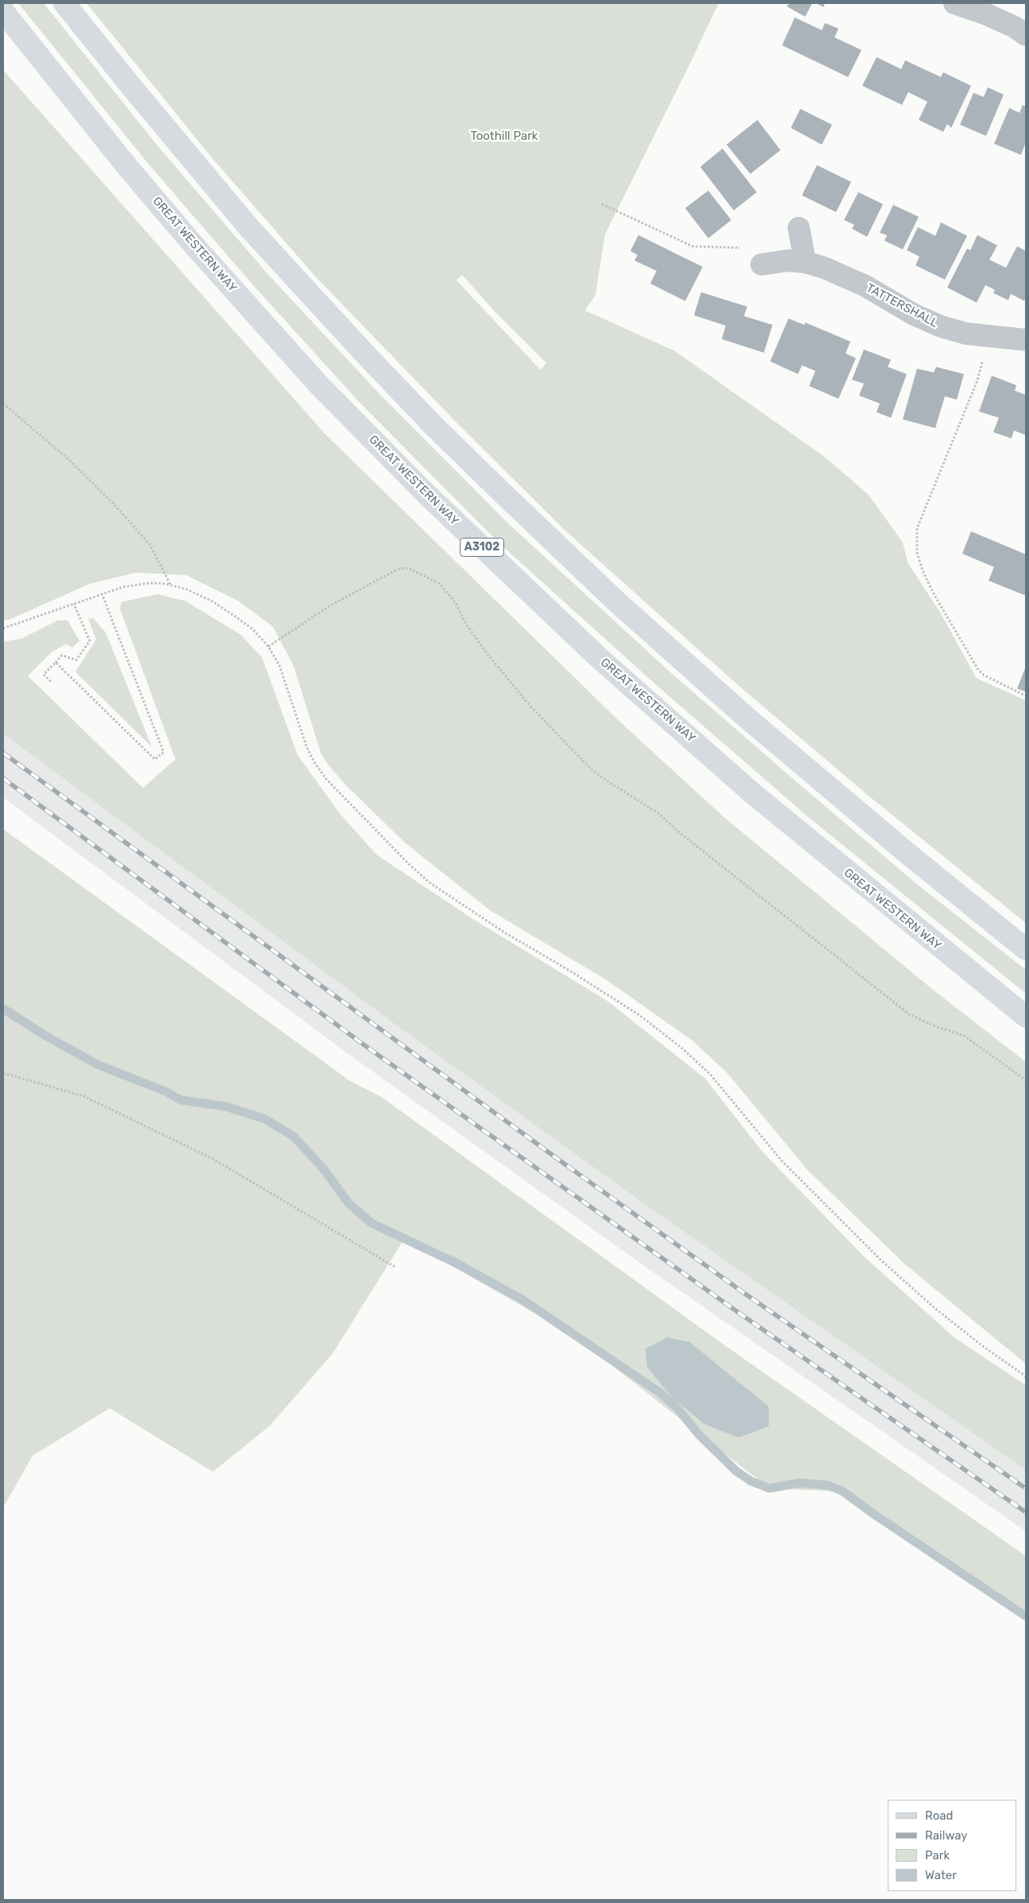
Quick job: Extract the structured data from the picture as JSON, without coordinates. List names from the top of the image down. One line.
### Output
{"streets":{"main road":["GREAT WESTERN WAY","A3102"],"street":["TATTERSHALL"]},"parks":["Toothill Park"],"legend":["Road","Railway","Park","Water"]}
